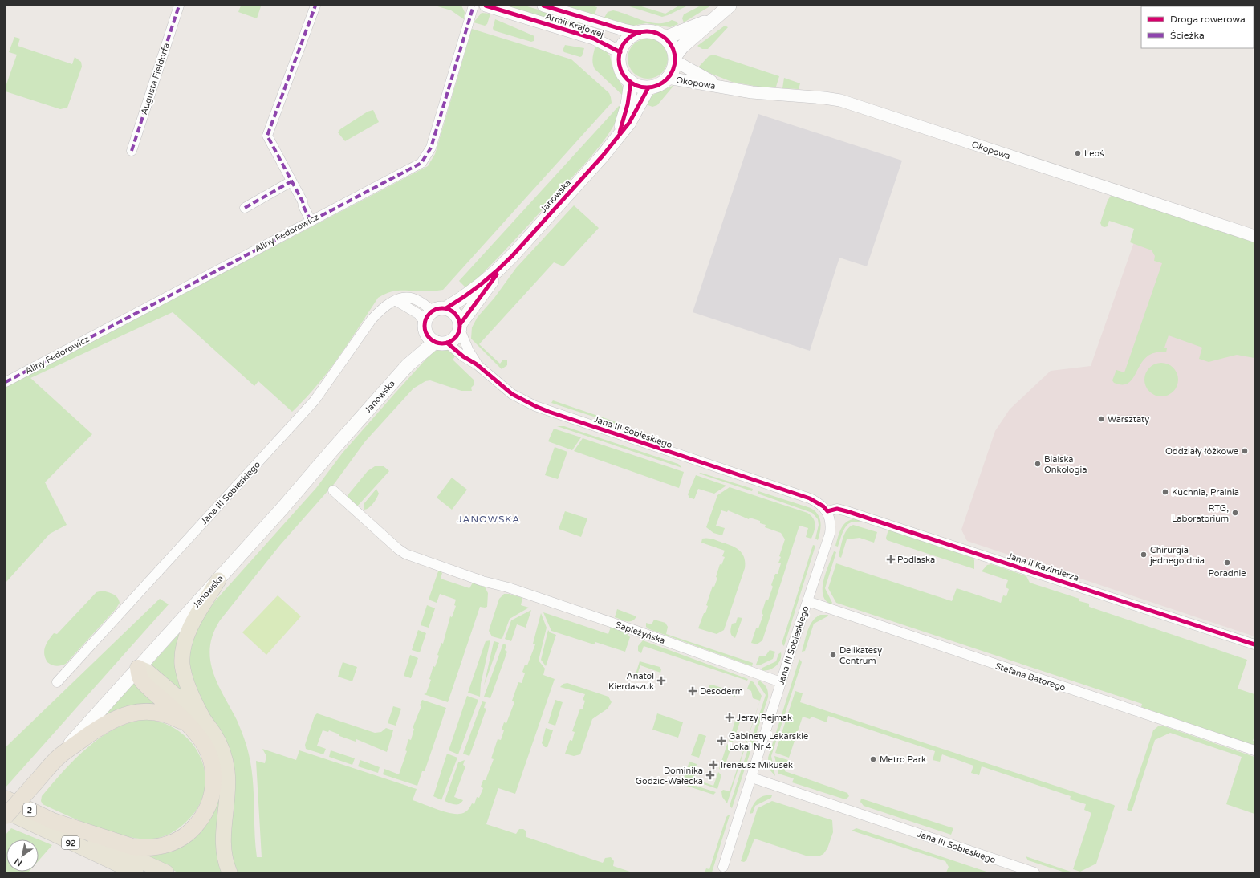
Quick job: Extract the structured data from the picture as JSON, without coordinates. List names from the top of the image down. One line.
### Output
{"streets":{"highway":["Janowska","2"],"main road":["92"],"street":["Armii Krajowej","Augusta Fieldorfa","Okopowa","Aliny Fedorowicz","Jana III Sobieskiego","Jana II Kazimierza","Sapieżyńska","Stefana Batorego"]},"crossings":[["Armii Krajowej","Okopowa"],["Armii Krajowej","Janowska"],["Okopowa","Janowska"],["Janowska","Jana III Sobieskiego"],["Jana III Sobieskiego","Jana II Kazimierza"],["Jana III Sobieskiego","Sapieżyńska"],["Jana III Sobieskiego","Stefana Batorego"],["2","92"]],"districts":["JANOWSKA"],"places":{"other":["Leoś","Warsztaty","Oddziały łóżkowe","Bialska Onkologia","Kuchnia, Pralnia","RTG, Laboratorium","Chirurgia jednego dnia","Poradnie","Delikatesy Centrum","Metro Park"],"health":["Podlaska","Anatol Kierdaszuk","Desoderm","Jerzy Rejmak","Gabinety Lekarskie Lokal Nr 4","Ireneusz Mikusek","Dominika Godzic-Wałecka"]},"legend":["Droga rowerowa","Ścieżka"],"north":"bottom left"}
